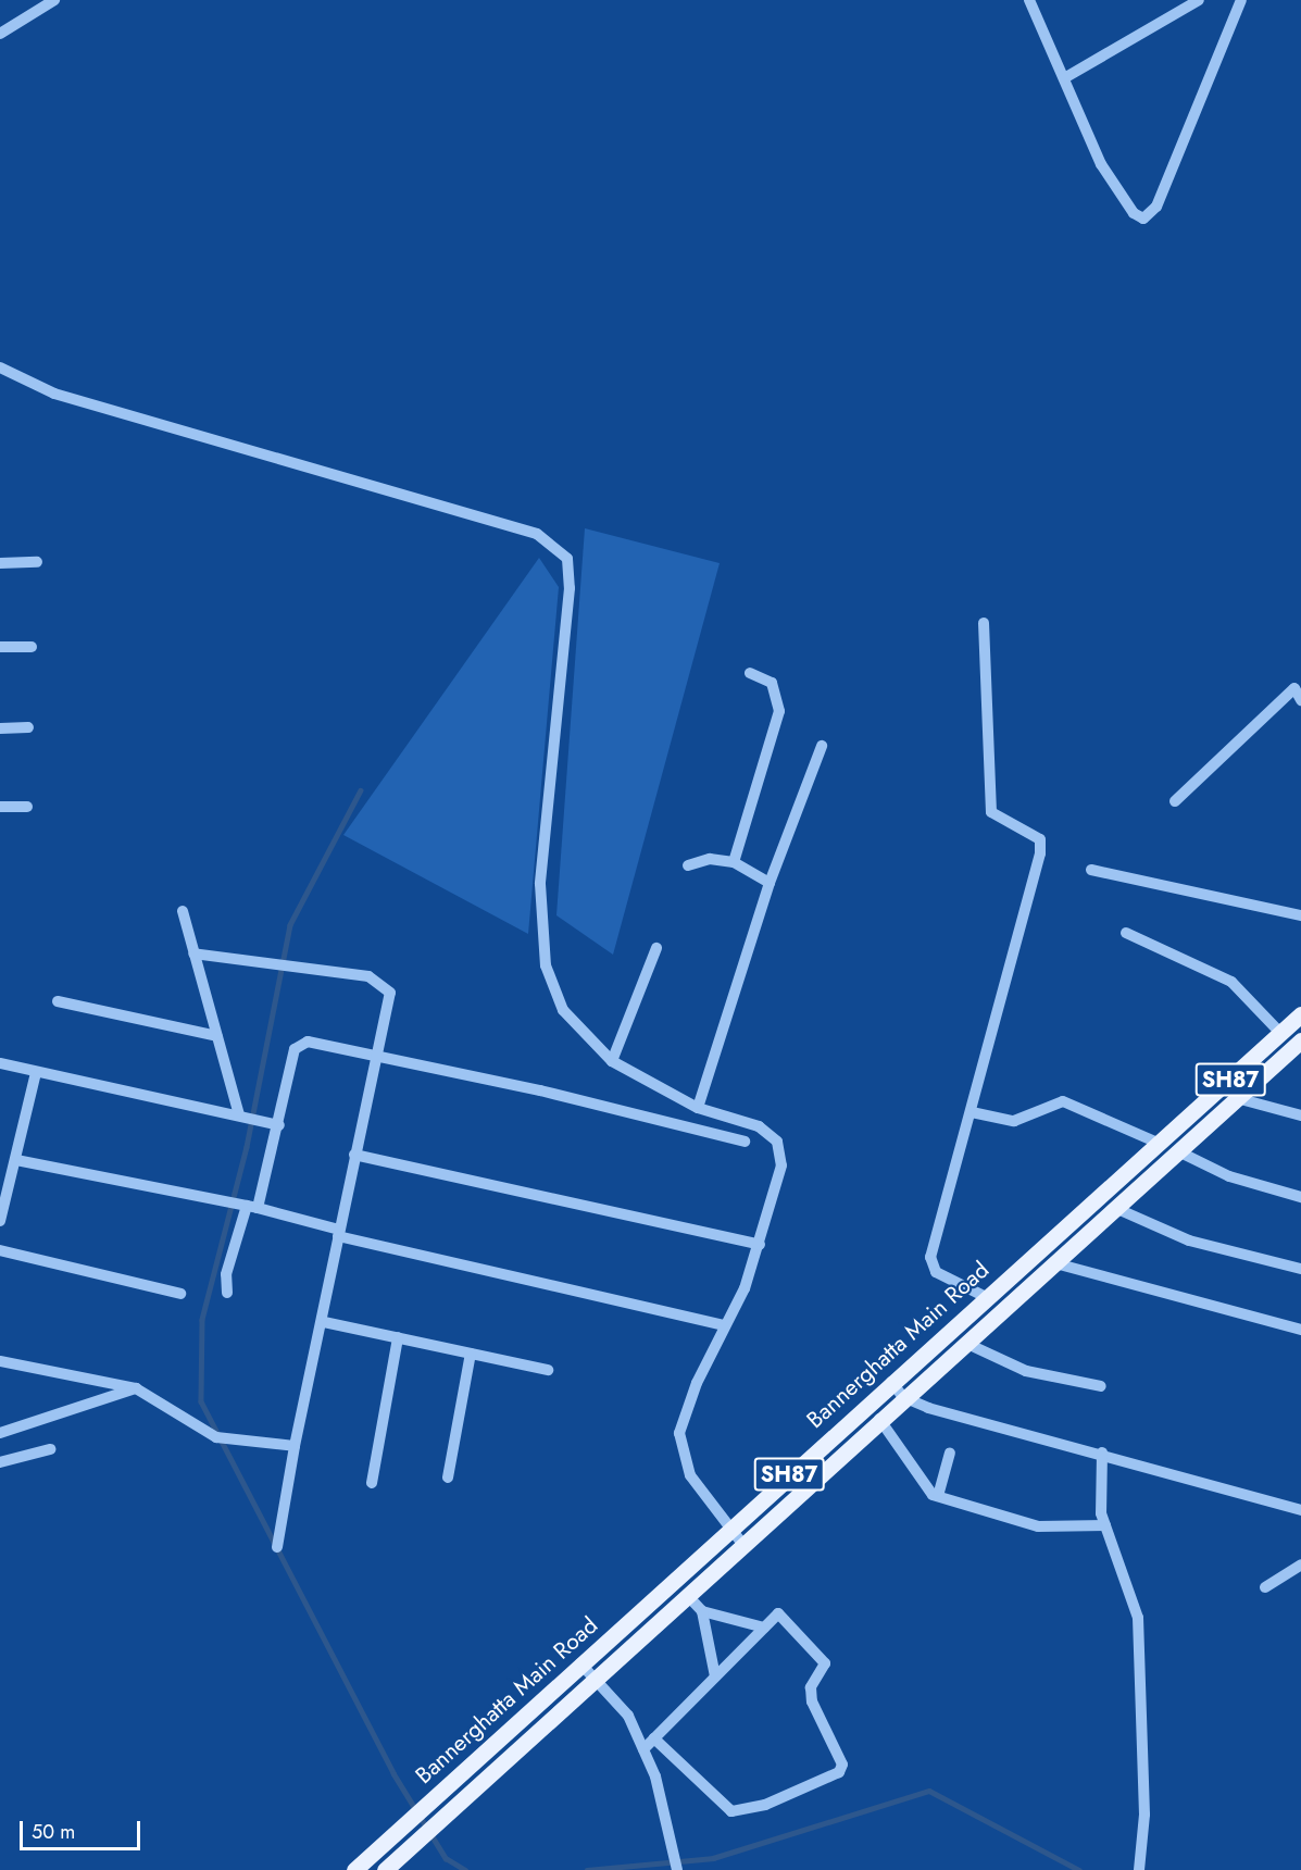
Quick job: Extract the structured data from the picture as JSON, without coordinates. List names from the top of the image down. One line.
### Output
{"streets":{"main road":["SH87","Bannerghatta Main Road"]},"scale_bar":"50 m"}
